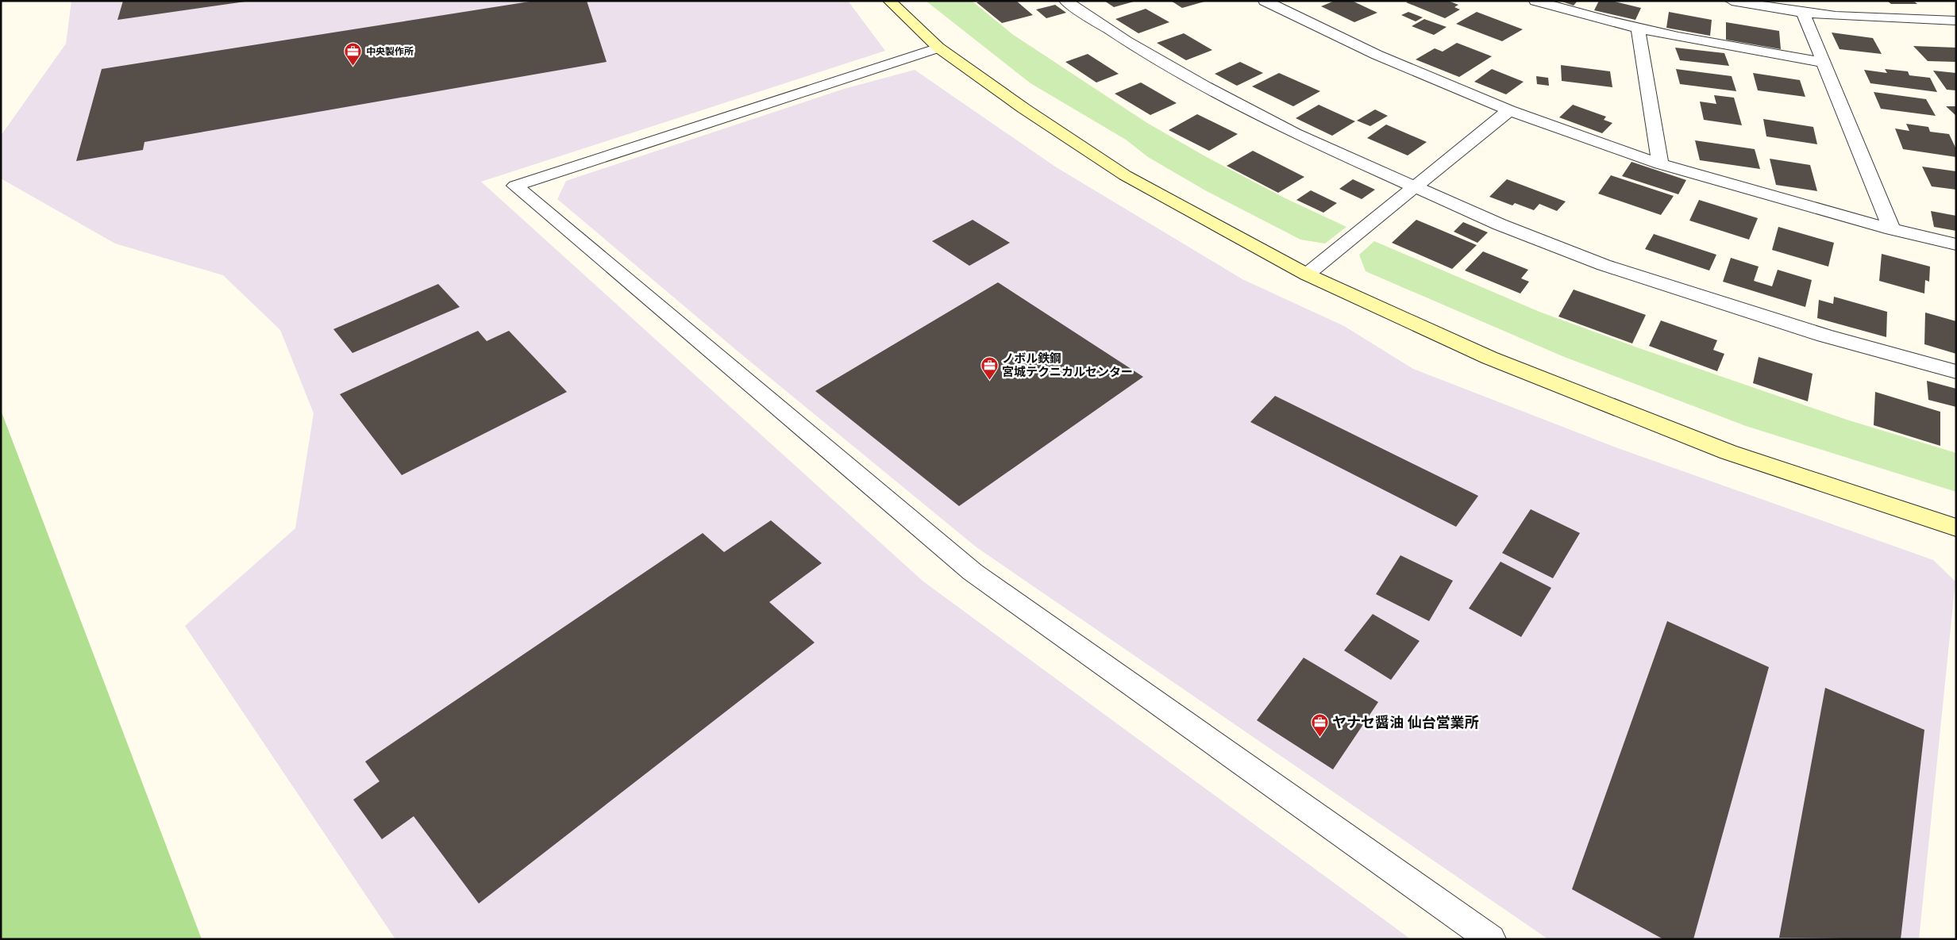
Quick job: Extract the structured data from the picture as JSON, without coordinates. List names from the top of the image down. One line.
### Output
{"places":{"office":["中央製作所","ノボル鉄鋼 宮城テクニカルセンター","ヤナセ醤油 仙台営業所"]}}
